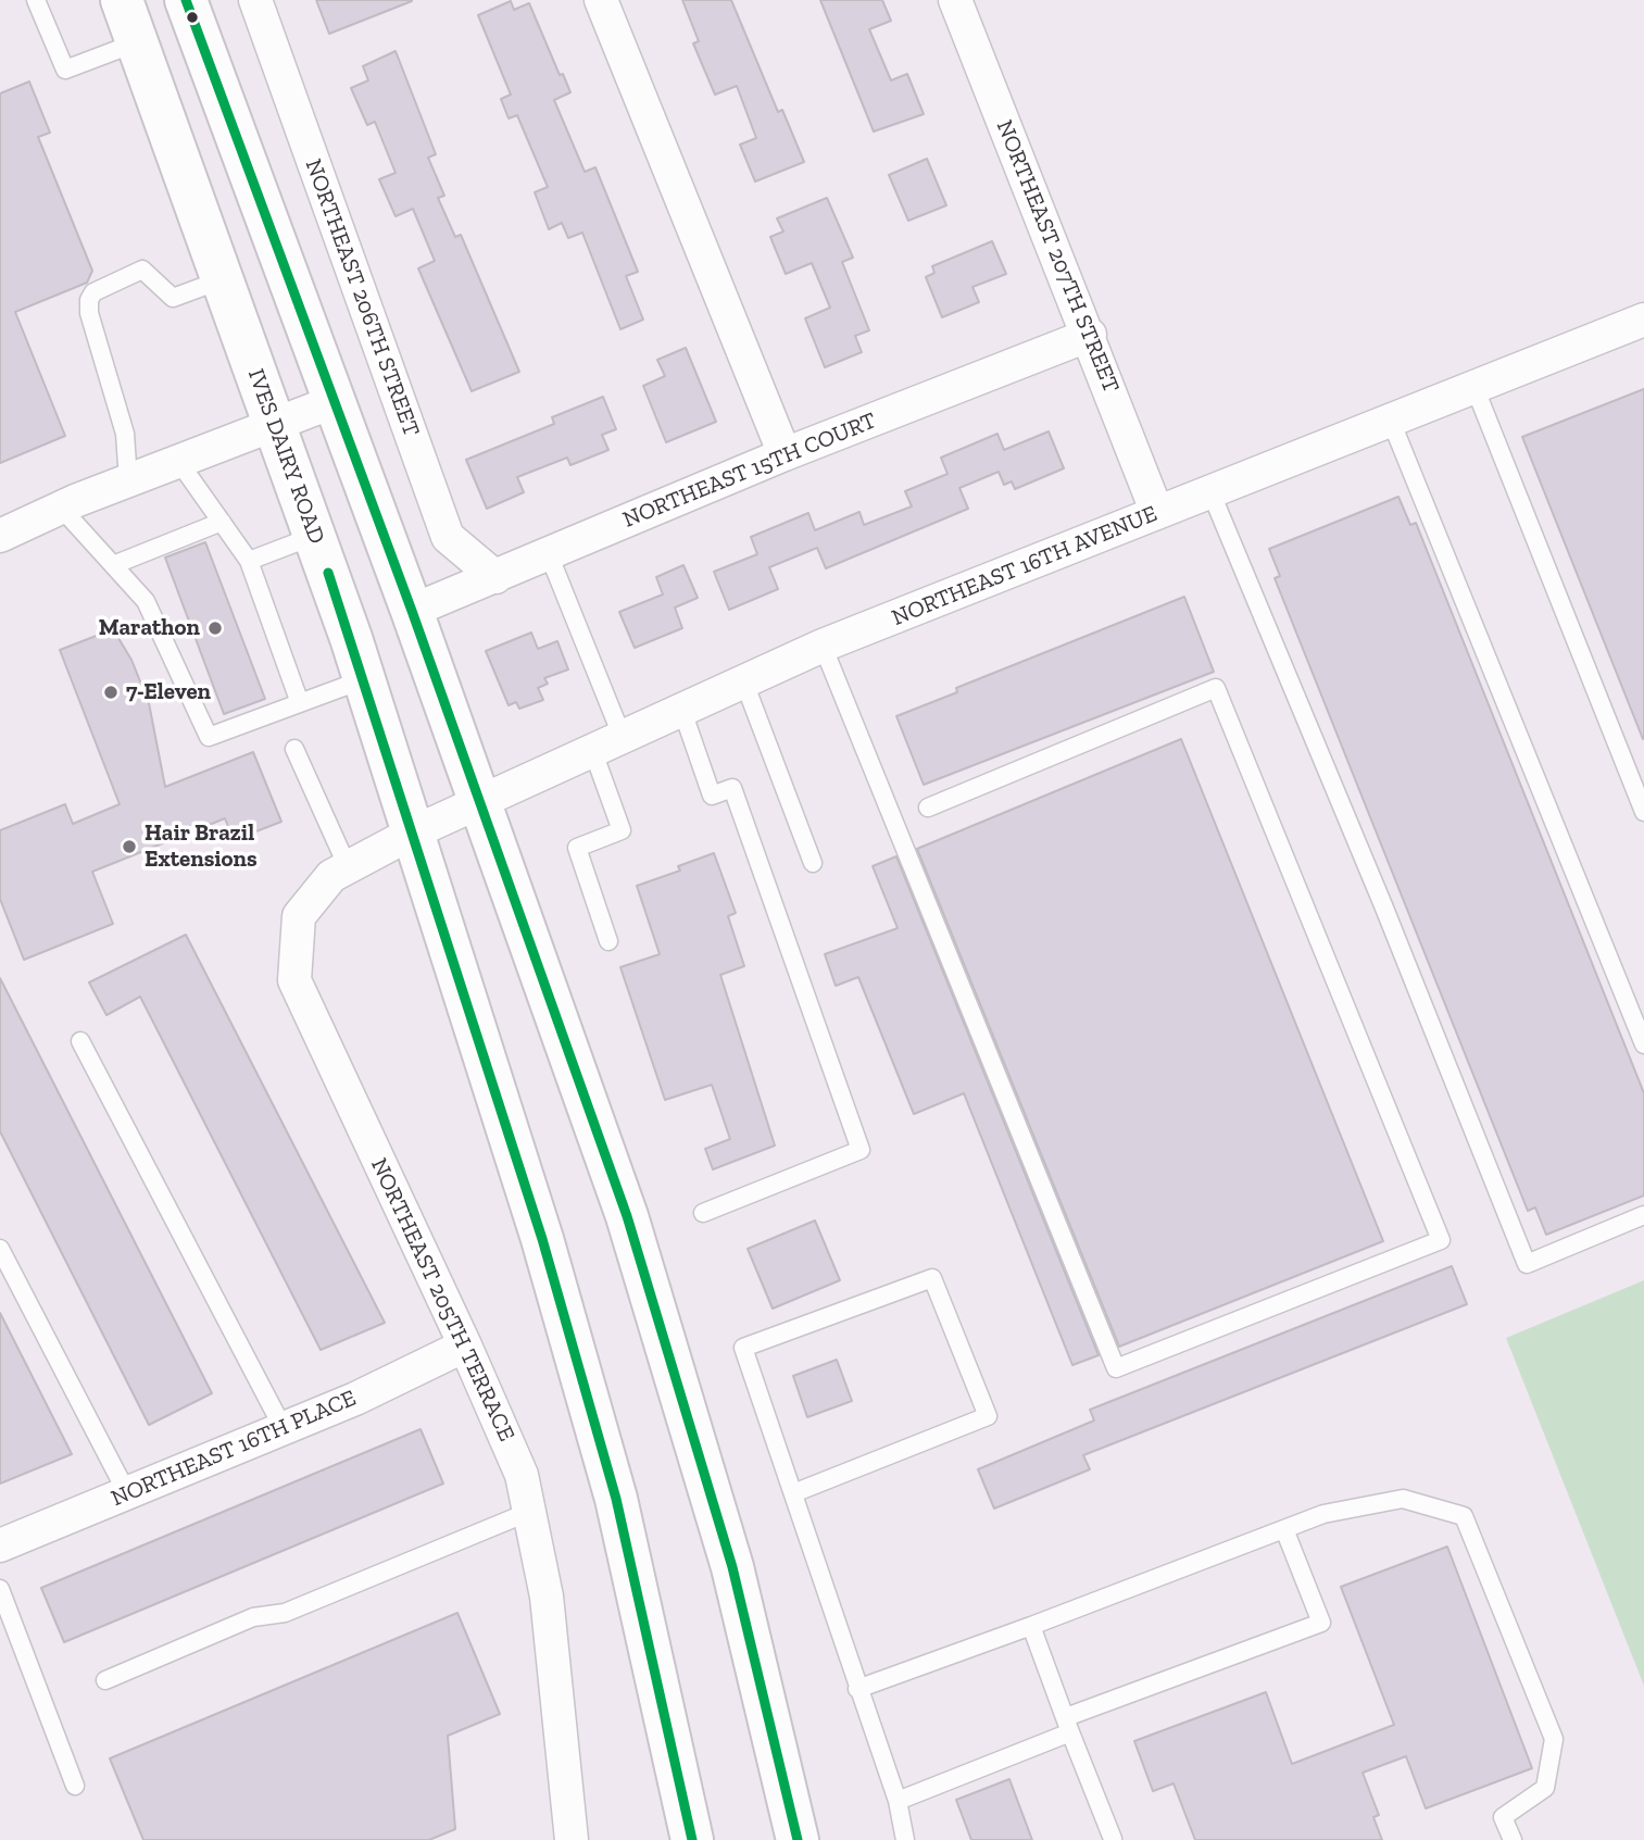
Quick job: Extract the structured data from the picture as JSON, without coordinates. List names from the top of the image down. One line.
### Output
{"streets":{"main road":["IVES DAIRY ROAD"],"street":["NORTHEAST 207TH STREET","NORTHEAST 206TH STREET","NORTHEAST 15TH COURT","NORTHEAST 16TH AVENUE","NORTHEAST 205TH TERRACE","NORTHEAST 16TH PLACE"]},"crossings":[["NORTHEAST 207TH STREET","NORTHEAST 15TH COURT"],["NORTHEAST 207TH STREET","NORTHEAST 16TH AVENUE"],["NORTHEAST 206TH STREET","NORTHEAST 15TH COURT"],["IVES DAIRY ROAD","NORTHEAST 16TH AVENUE"],["IVES DAIRY ROAD","NORTHEAST 205TH TERRACE"],["NORTHEAST 16TH AVENUE","NORTHEAST 205TH TERRACE"],["NORTHEAST 205TH TERRACE","NORTHEAST 16TH PLACE"]],"places":["Marathon","7-Eleven","Hair Brazil Extensions"]}
